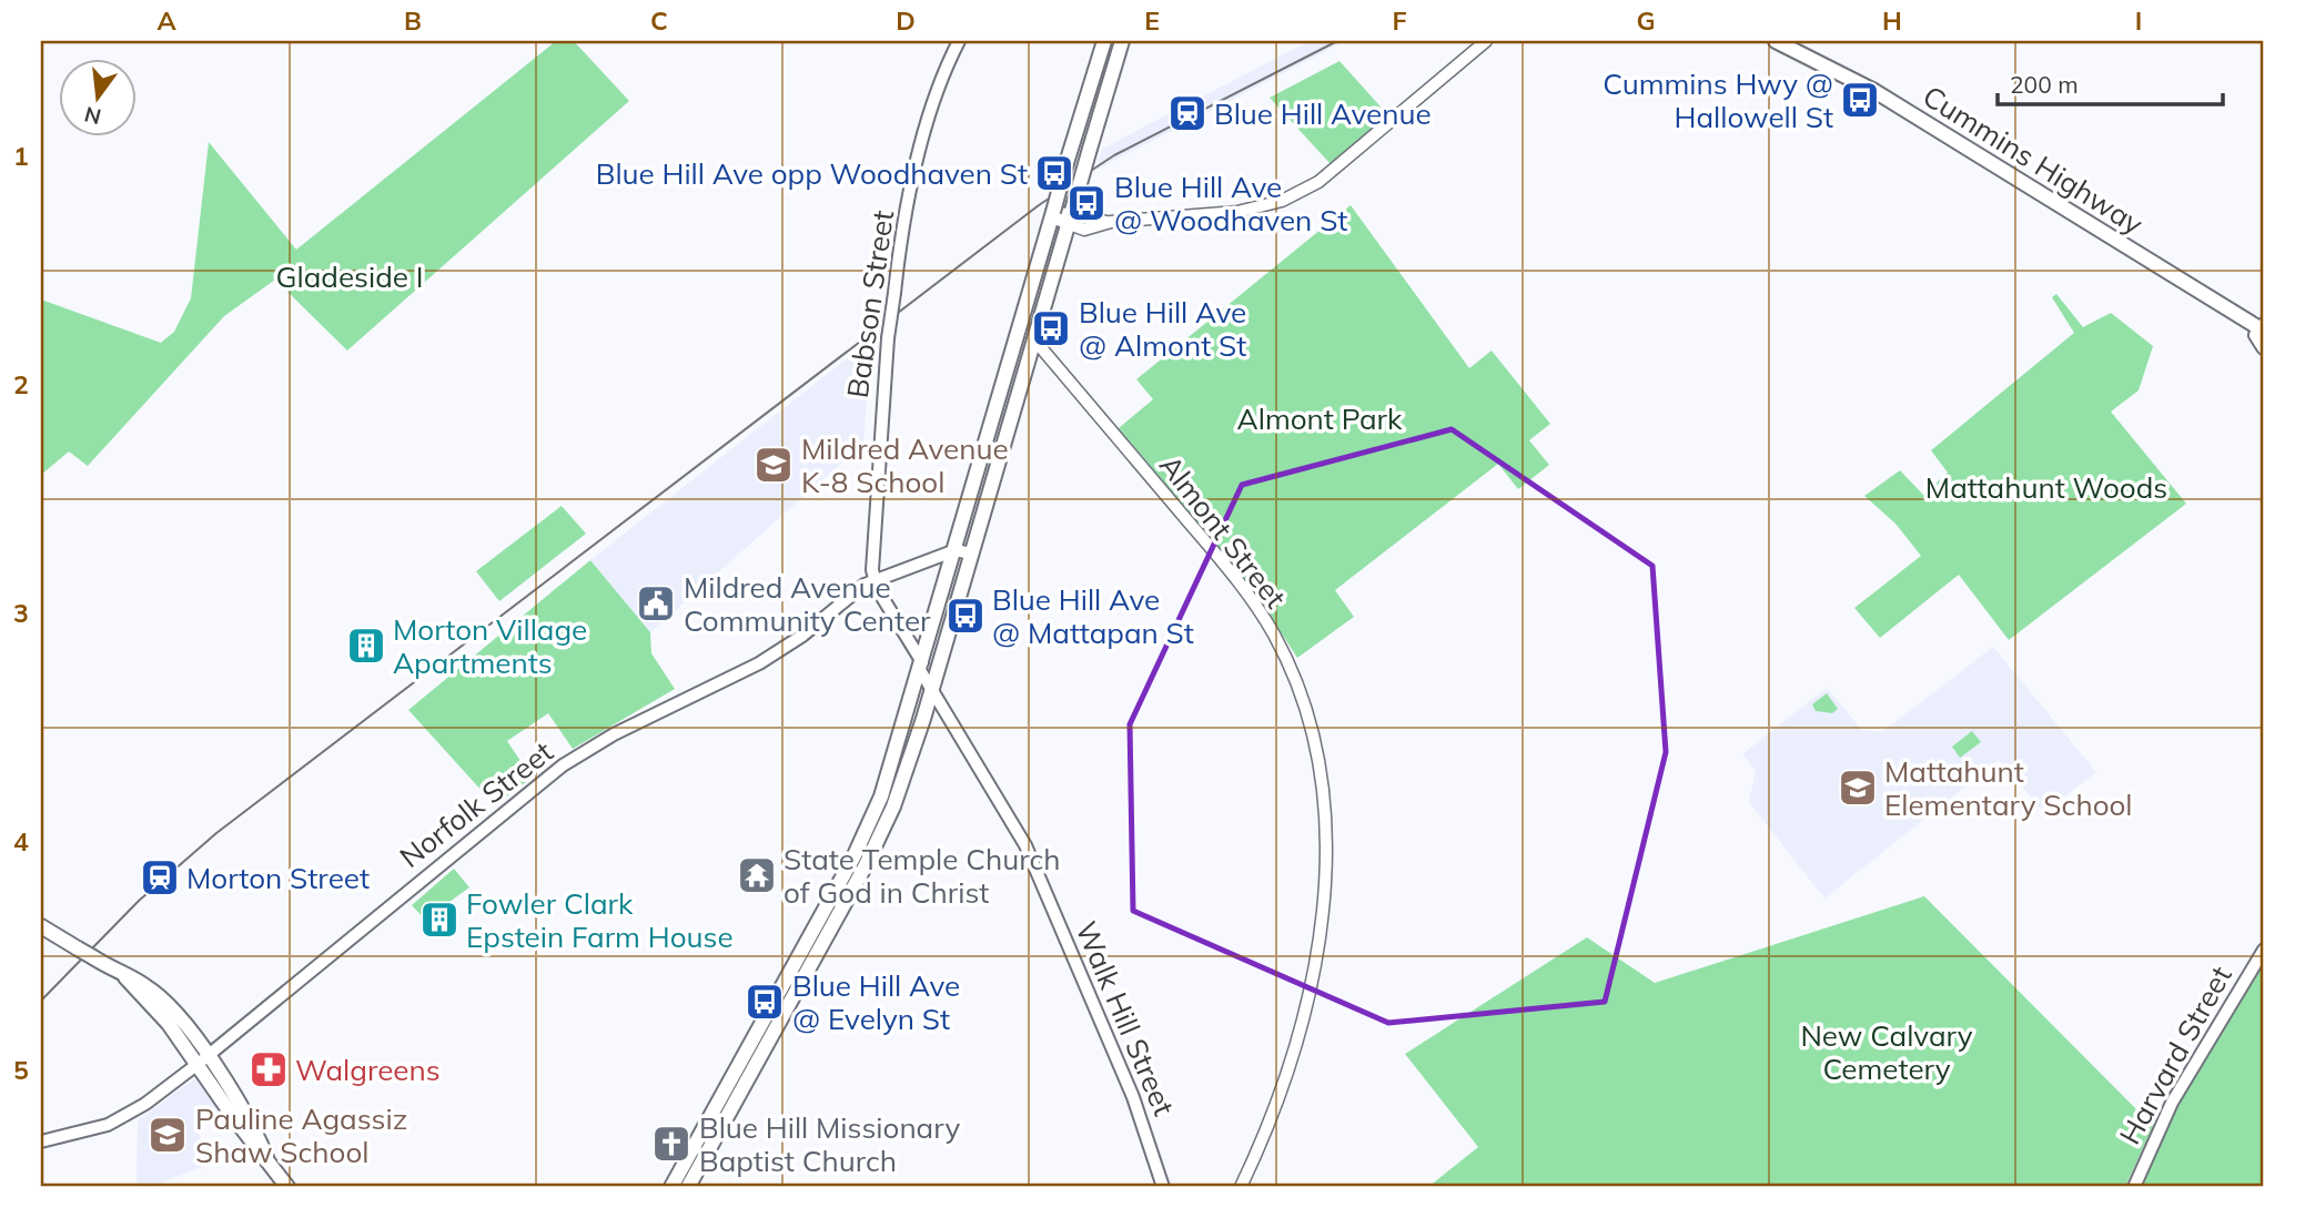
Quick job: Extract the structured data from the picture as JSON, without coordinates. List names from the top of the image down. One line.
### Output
{"streets":{"main road":["Cummins Highway","Babson Street","Norfolk Street","Walk Hill Street","Harvard Street"],"street":["Almont Street"]},"crossings":[["Babson Street","Norfolk Street"],["Babson Street","Walk Hill Street"]],"parks":["Gladeside I","Almont Park","Mattahunt Woods","New Calvary Cemetery"],"places":{"bus stop":["Cummins Hwy @ Hallowell St","Blue Hill Ave opp Woodhaven St","Blue Hill Ave @ Woodhaven St","Blue Hill Ave @ Almont St","Blue Hill Ave @ Mattapan St","Blue Hill Ave @ Evelyn St"],"station":["Blue Hill Avenue","Morton Street"],"school or university":["Mildred Avenue K-8 School","Mattahunt Elementary School","Pauline Agassiz Shaw School"],"public building":["Mildred Avenue Community Center"],"building":["Morton Village Apartments","Fowler Clark Epstein Farm House"],"temple":["State Temple Church of God in Christ"],"pharmacy":["Walgreens"],"church":["Blue Hill Missionary Baptist Church"]},"scale_bar":"200 m","north":"bottom","grid":{"columns":["A","B","C","D","E","F","G","H","I"],"rows":["1","2","3","4","5"]}}
